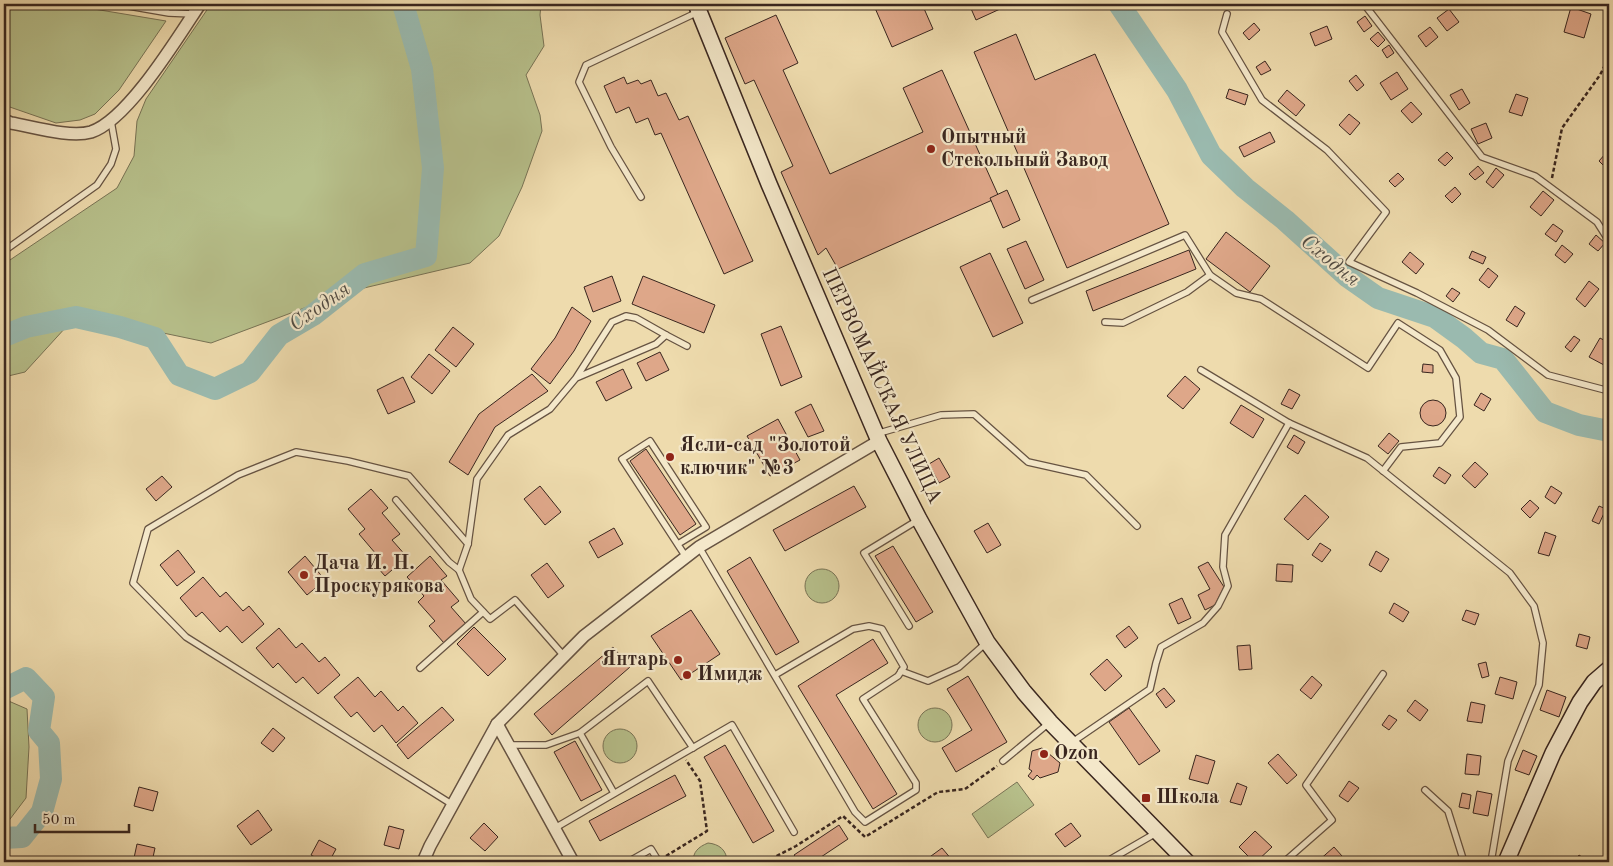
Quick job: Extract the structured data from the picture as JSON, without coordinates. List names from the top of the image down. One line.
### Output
{"streets":{"main road":["ПЕРВОМАЙСКАЯ УЛИЦА"]},"water":["Сходня"],"places":{"other":["Опытный Стекольный Завод","Ясли-сад \"Золотой ключик\" №3","Дача И. Н. Проскурякова","Янтарь","Имидж","Ozon"],"transit":["Школа"]},"scale_bar":"50 m"}
